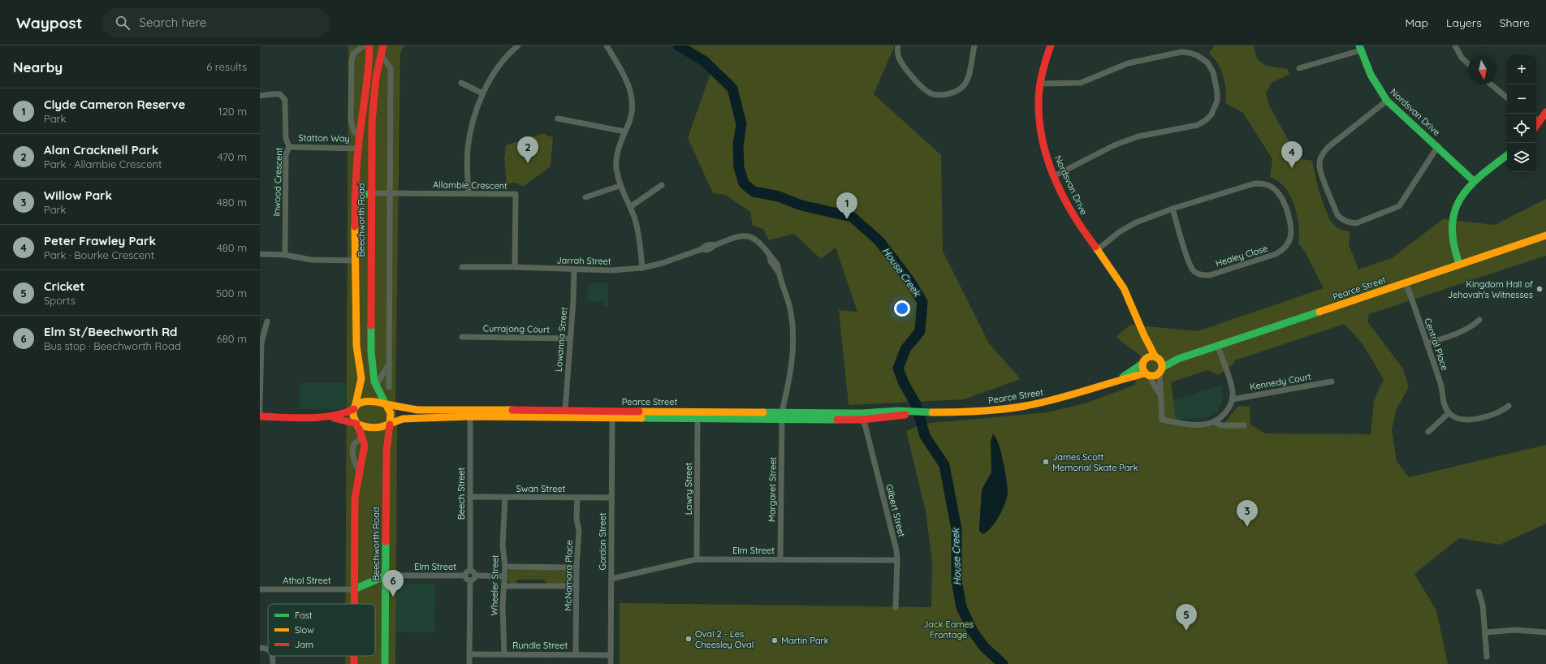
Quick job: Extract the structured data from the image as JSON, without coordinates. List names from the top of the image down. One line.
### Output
{"streets":{"main road":["Nordsvan Drive","Beechworth Road","Pearce Street"],"street":["Statton Way","Inwood Crescent","Allambie Crescent","Healey Close","Jarrah Street","Currajong Court","Lowanna Street","Central Place","Kennedy Court","Swan Street","Lawry Street","Margaret Street","Beech Street","Gilbert Street","Gordon Street","Elm Street","McNamara Place","Athol Street","Wheeler Street","Rundle Street"]},"crossings":[["Nordsvan Drive","Healey Close"],["Nordsvan Drive","Pearce Street"],["Statton Way","Inwood Crescent"],["Statton Way","Beechworth Road"],["Allambie Crescent","Beechworth Road"],["Allambie Crescent","Jarrah Street"],["Beechworth Road","Pearce Street"],["Beechworth Road","Elm Street"],["Jarrah Street","Pearce Street"],["Jarrah Street","Lowanna Street"],["Jarrah Street","Margaret Street"],["Pearce Street","Lowanna Street"],["Pearce Street","Central Place"],["Pearce Street","Kennedy Court"],["Pearce Street","Lawry Street"],["Pearce Street","Margaret Street"],["Pearce Street","Beech Street"],["Pearce Street","Gilbert Street"],["Pearce Street","Gordon Street"],["Currajong Court","Lowanna Street"],["Swan Street","Beech Street"],["Swan Street","Gordon Street"],["Swan Street","McNamara Place"],["Swan Street","Wheeler Street"],["Lawry Street","Elm Street"],["Margaret Street","Elm Street"],["Beech Street","Elm Street"],["Gilbert Street","Elm Street"],["Gordon Street","Elm Street"],["Gordon Street","Rundle Street"],["McNamara Place","Rundle Street"],["Wheeler Street","Rundle Street"]],"water":["House Creek"],"parks":["Jack Eames Frontage"],"places":["Kingdom Hall of Jehovah's Witnesses","James Scott Memorial Skate Park","Oval 2 - Les Cheesley Oval","Martin Park"],"legend":["Fast","Slow","Jam"],"north":"bottom","page":{"header":"Waypost","search":"Search here","nav":["Map","Layers","Share"],"heading":["Nearby","6 results"],"map_buttons":["+","−"],"list":[{"mark":"1","name":"Clyde Cameron Reserve","note":"Park","value":"120 m"},{"mark":"2","name":"Alan Cracknell Park","note":"Park · Allambie Crescent","value":"470 m"},{"mark":"3","name":"Willow Park","note":"Park","value":"480 m"},{"mark":"4","name":"Peter Frawley Park","note":"Park · Bourke Crescent","value":"480 m"},{"mark":"5","name":"Cricket","note":"Sports","value":"500 m"},{"mark":"6","name":"Elm St/Beechworth Rd","note":"Bus stop · Beechworth Road","value":"680 m"}],"pins":["2","4","1","3","6","5"]}}
